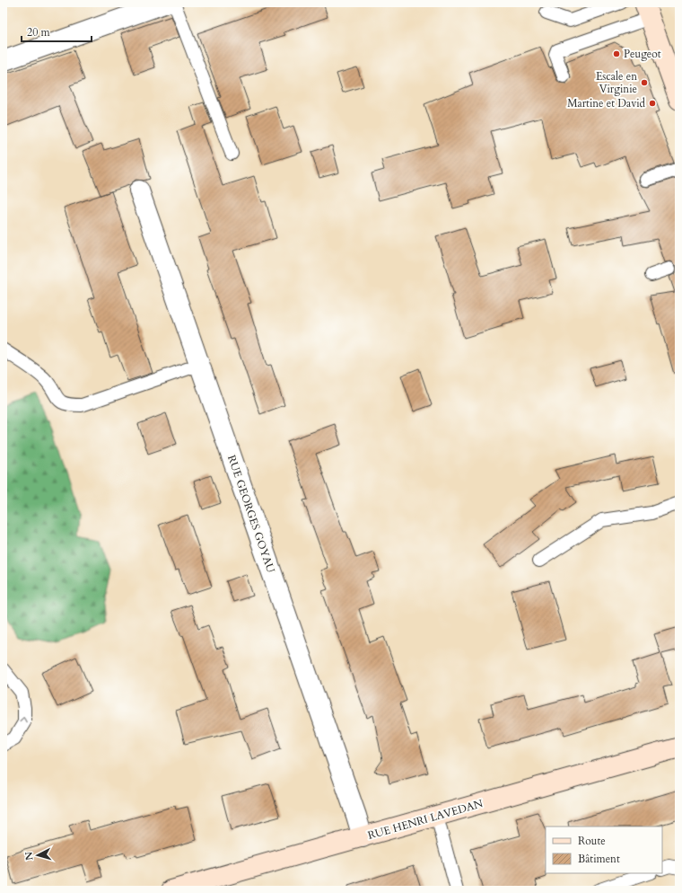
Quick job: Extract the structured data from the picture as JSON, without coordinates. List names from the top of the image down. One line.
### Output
{"streets":{"street":["RUE GEORGES GOYAU","RUE HENRI LAVEDAN"]},"crossings":[["RUE GEORGES GOYAU","RUE HENRI LAVEDAN"]],"places":["Peugeot","Escale en Virginie","Martine et David"],"legend":["Route","Bâtiment"],"scale_bar":"20 m","north":"left"}
